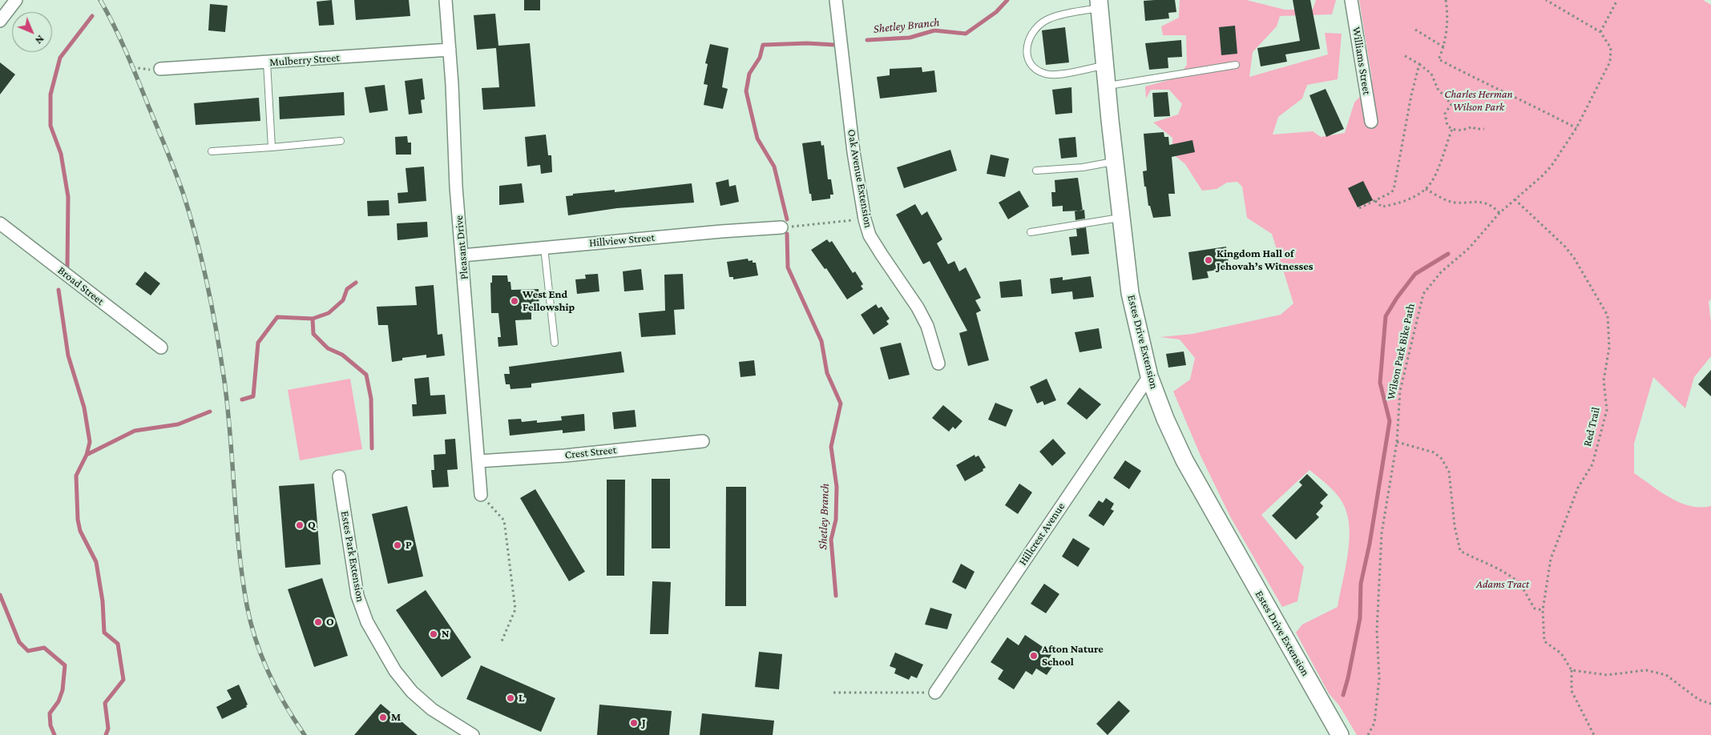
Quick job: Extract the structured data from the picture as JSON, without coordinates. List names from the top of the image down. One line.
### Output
{"streets":{"main road":["Estes Drive Extension"],"street":["Mulberry Street","Williams Street","Oak Avenue Extension","Hillview Street","Pleasant Drive","Broad Street","Crest Street","Hillcrest Avenue","Estes Park Extension"],"path":["Wilson Park Bike Path","Red Trail"]},"crossings":[["Mulberry Street","Pleasant Drive"],["Hillview Street","Pleasant Drive"],["Pleasant Drive","Crest Street"],["Estes Drive Extension","Hillcrest Avenue"],["Wilson Park Bike Path","Red Trail"]],"water":["Shetley Branch"],"parks":["Charles Herman Wilson Park","Adams Tract"],"places":["Kingdom Hall of Jehovah’s Witnesses","West End Fellowship","Q","P","O","N","Afton Nature School","L","M","J"],"north":"bottom right"}
